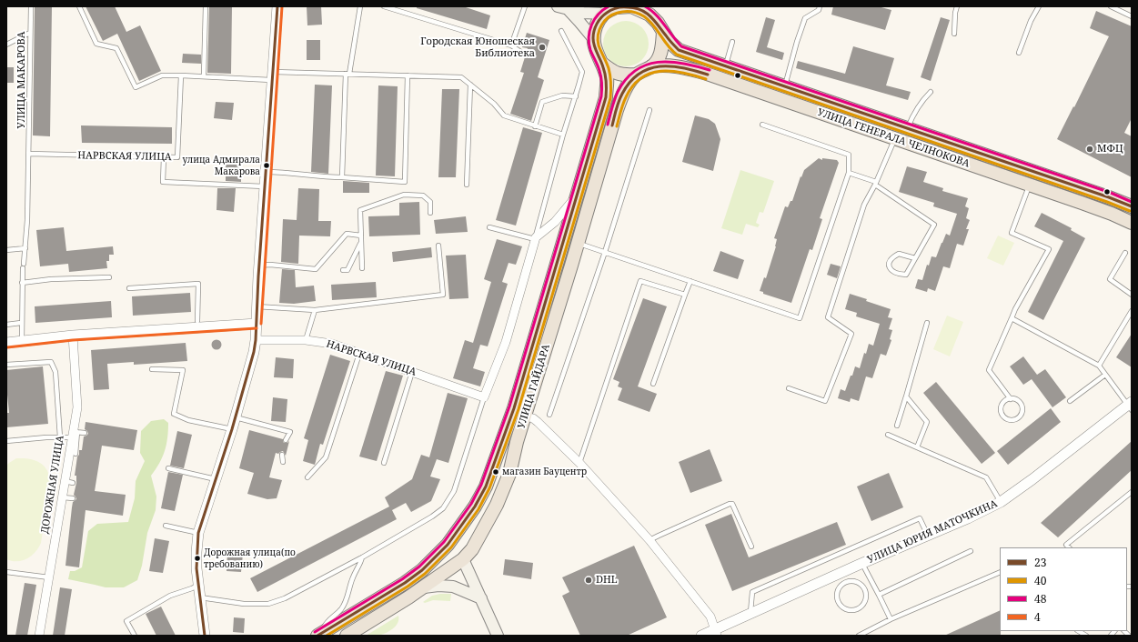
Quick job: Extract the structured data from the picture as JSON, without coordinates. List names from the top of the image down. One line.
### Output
{"streets":{"main road":["УЛИЦА ГЕНЕРАЛА ЧЕЛНОКОВА","УЛИЦА ГАЙДАРА"],"street":["НАРВСКАЯ УЛИЦА","ДОРОЖНАЯ УЛИЦА","УЛИЦА ЮРИЯ МАТОЧКИНА"],"lane":["УЛИЦА МАКАРОВА"]},"crossings":[["УЛИЦА МАКАРОВА","НАРВСКАЯ УЛИЦА"],["УЛИЦА ГЕНЕРАЛА ЧЕЛНОКОВА","УЛИЦА ГАЙДАРА"]],"places":["Городская Юношеская Библиотека","МФЦ","улица Адмирала Макарова","магазин Бауцентр","Дорожная улица(по требованию)","DHL"],"lines":["transit line 23","transit line 48","transit line 4","transit line 40"],"legend":["23","40","48","4"]}
